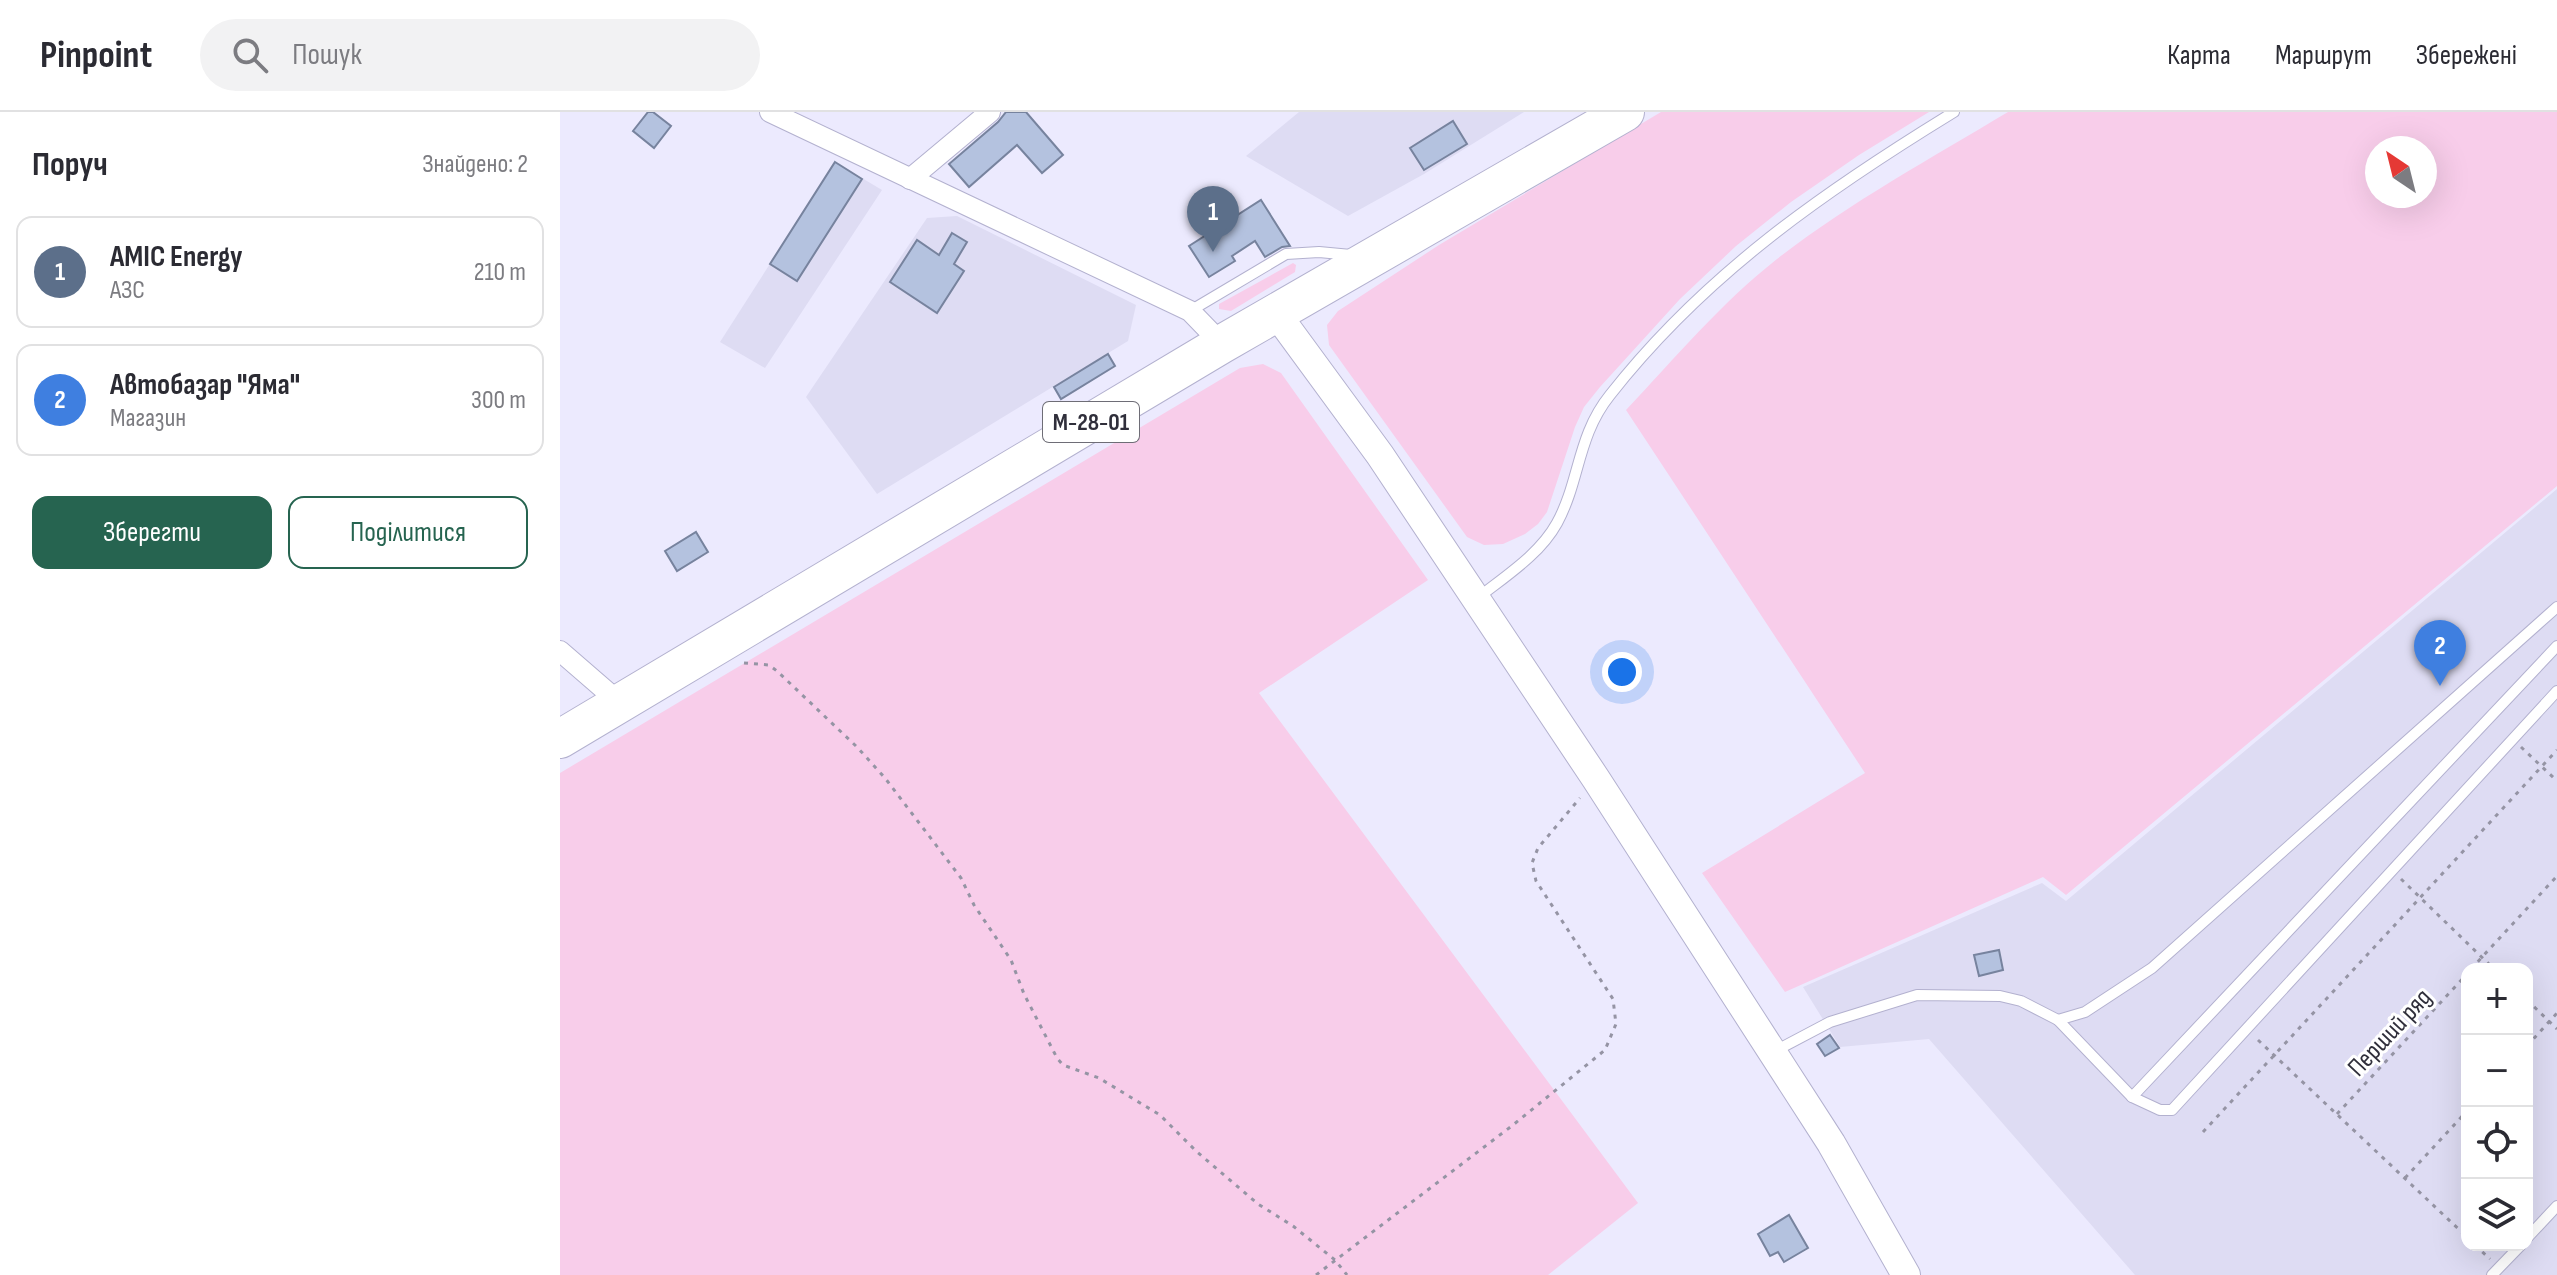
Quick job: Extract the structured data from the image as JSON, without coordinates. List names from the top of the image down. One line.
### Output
{"streets":{"highway":["М-28-01"],"path":["Перший ряд"]},"north":"top left","page":{"header":"Pinpoint","search":"Пошук","nav":["Карта","Маршрут","Збережені"],"heading":["Поруч","Знайдено: 2"],"pins":["1","2"],"list":[{"mark":"1","name":"AMIC Energy","note":"АЗС","value":"210 m"},{"mark":"2","name":"Автобазар \"Яма\"","note":"Магазин","value":"300 m"}],"buttons":["Зберегти","Поділитися"],"map_buttons":["+","−"]}}
